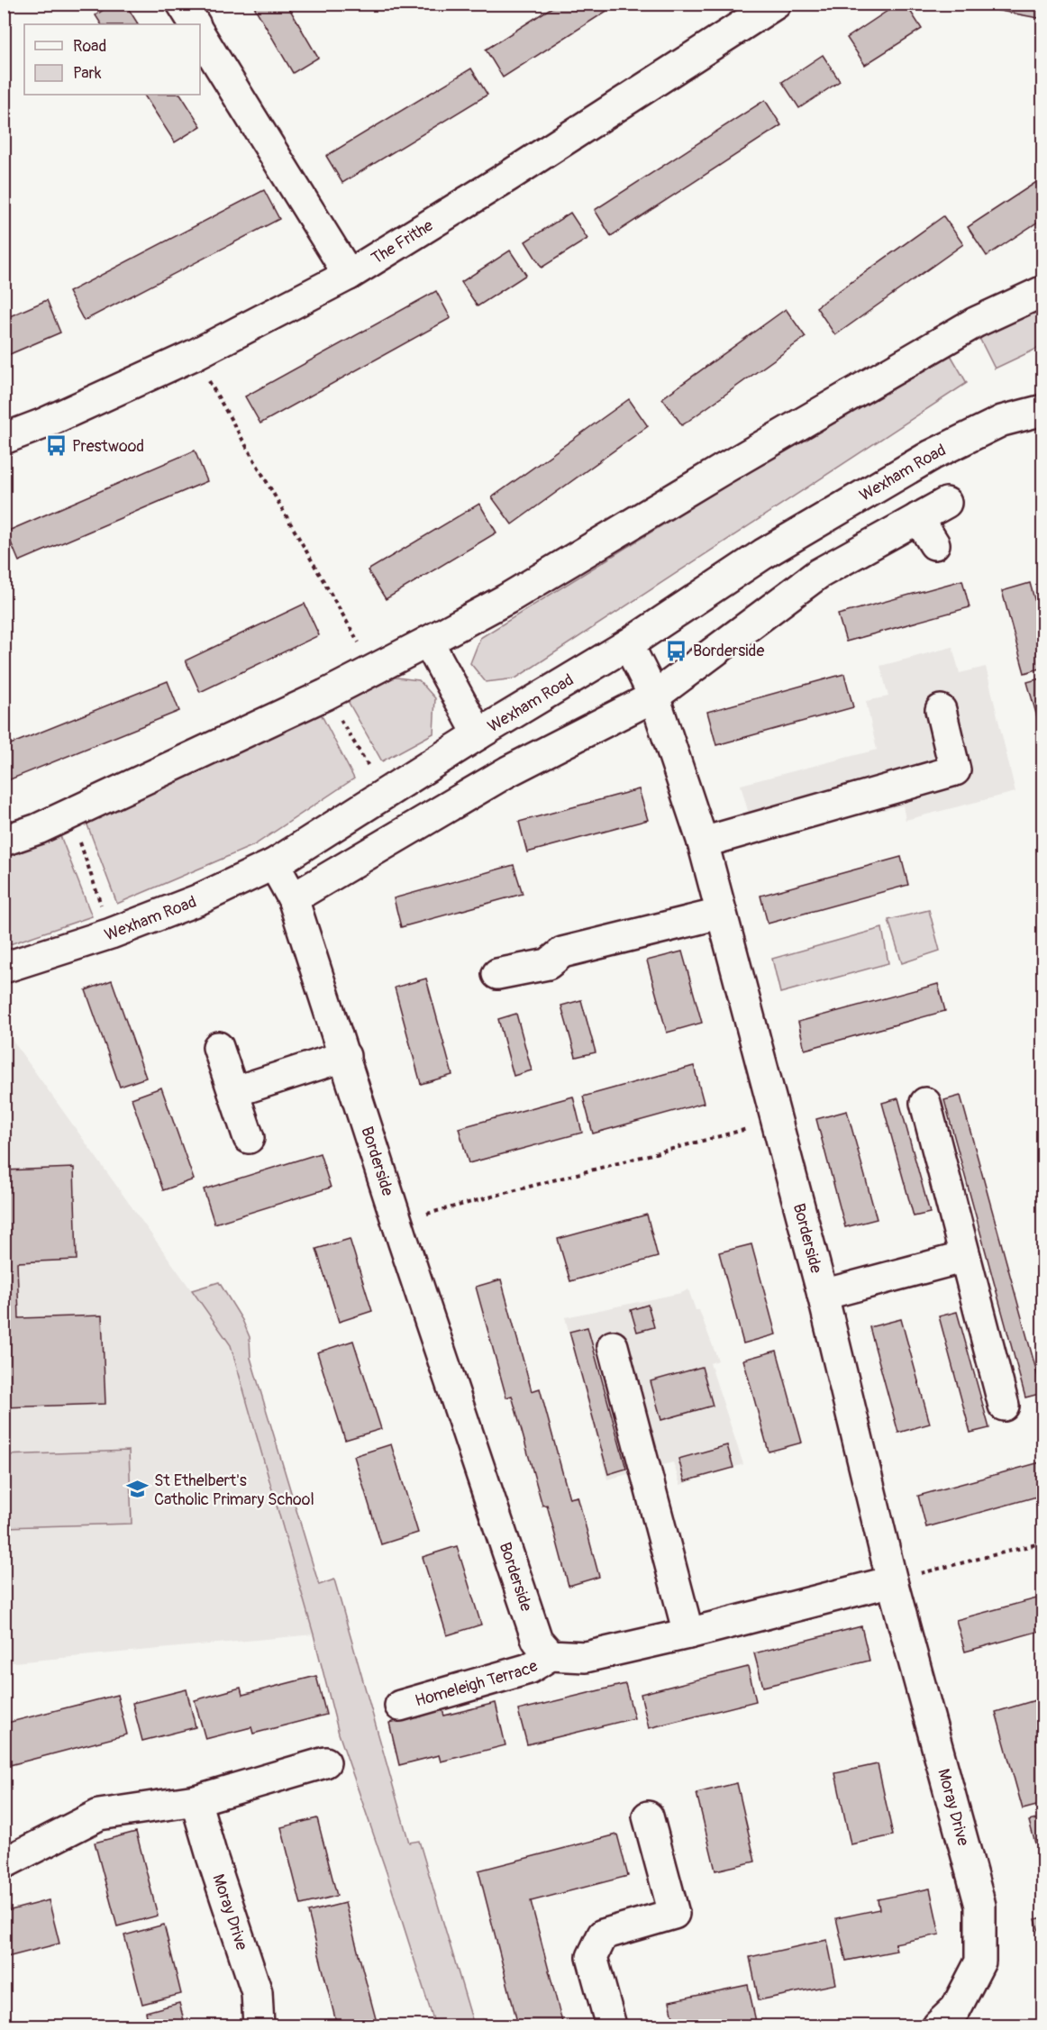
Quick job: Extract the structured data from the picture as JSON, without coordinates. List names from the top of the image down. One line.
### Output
{"streets":{"street":["The Frithe","Wexham Road","Borderside","Homeleigh Terrace","Moray Drive"]},"crossings":[["Wexham Road","Borderside"],["Borderside","Homeleigh Terrace"],["Borderside","Moray Drive"]],"places":{"bus stop":["Prestwood","Borderside"],"school or university":["St Ethelbert's Catholic Primary School"]},"legend":["Road","Park"]}
